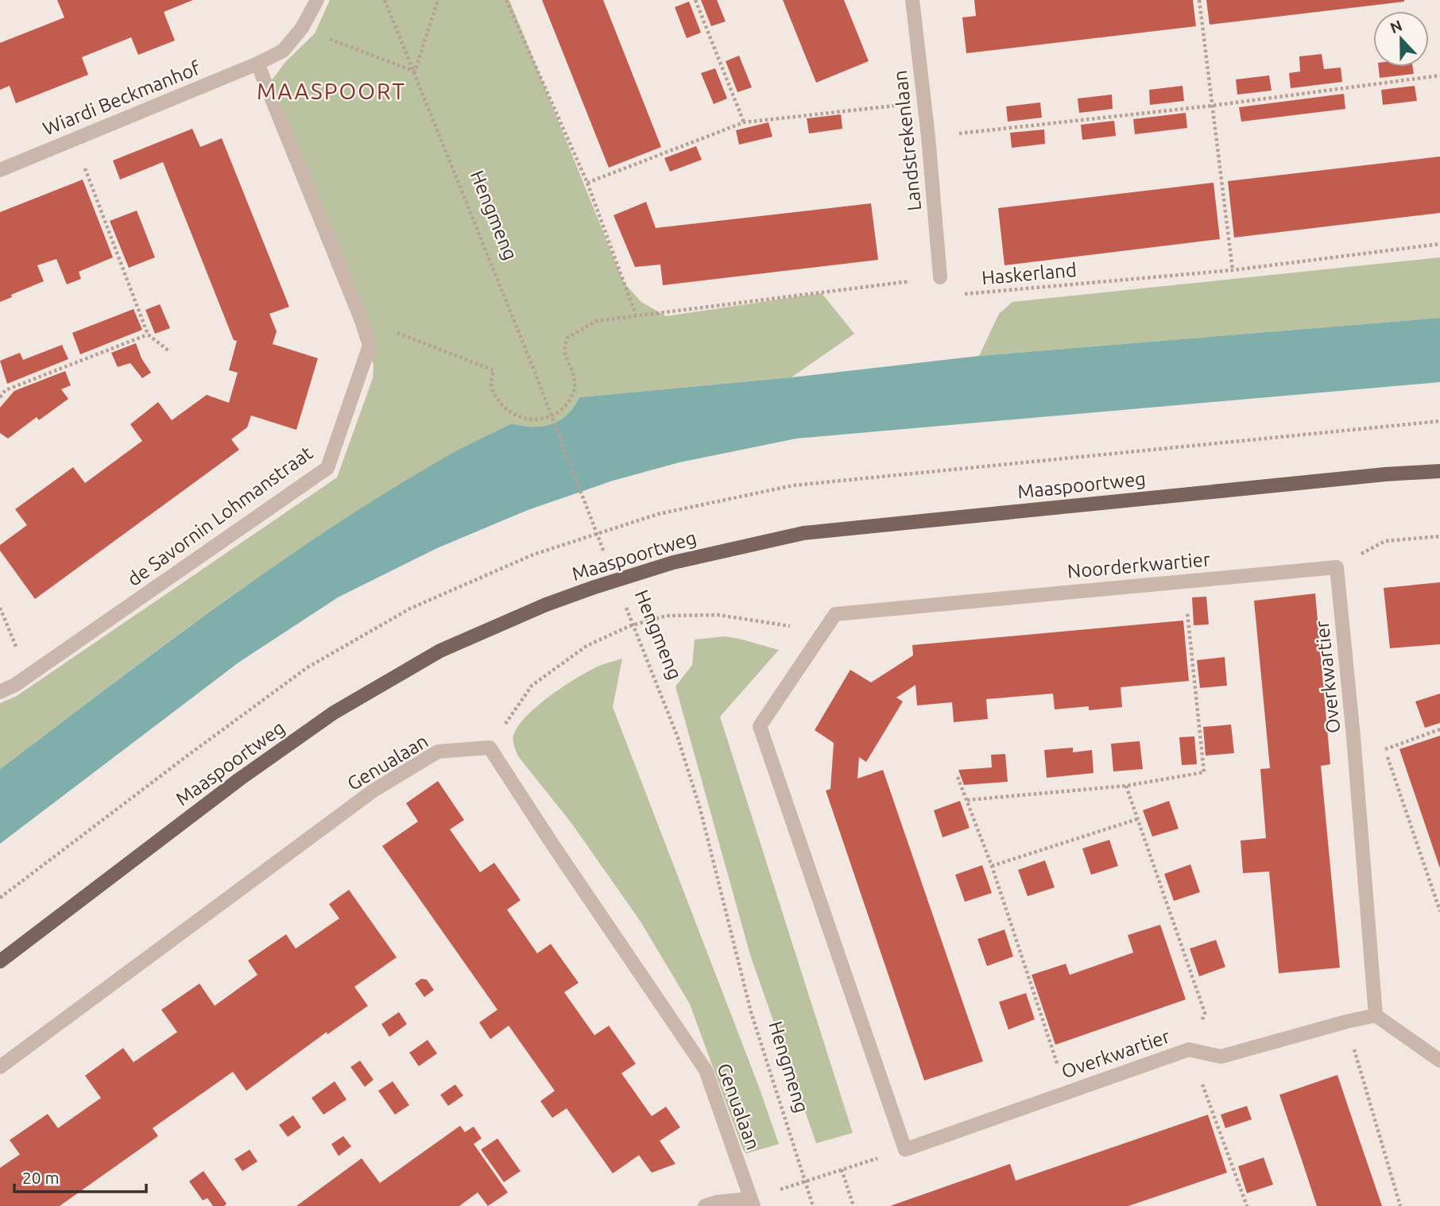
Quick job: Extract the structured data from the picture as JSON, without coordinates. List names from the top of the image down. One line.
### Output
{"streets":{"main road":["Maaspoortweg"],"street":["Wiardi Beckmanhof","Landstrekenlaan","de Savornin Lohmanstraat","Noorderkwartier","Overkwartier","Genualaan"],"path":["Hengmeng","Haskerland"]},"crossings":[["Wiardi Beckmanhof","de Savornin Lohmanstraat"],["Landstrekenlaan","Haskerland"],["Noorderkwartier","Overkwartier"]],"districts":["MAASPOORT"],"scale_bar":"20 m","north":"top"}
